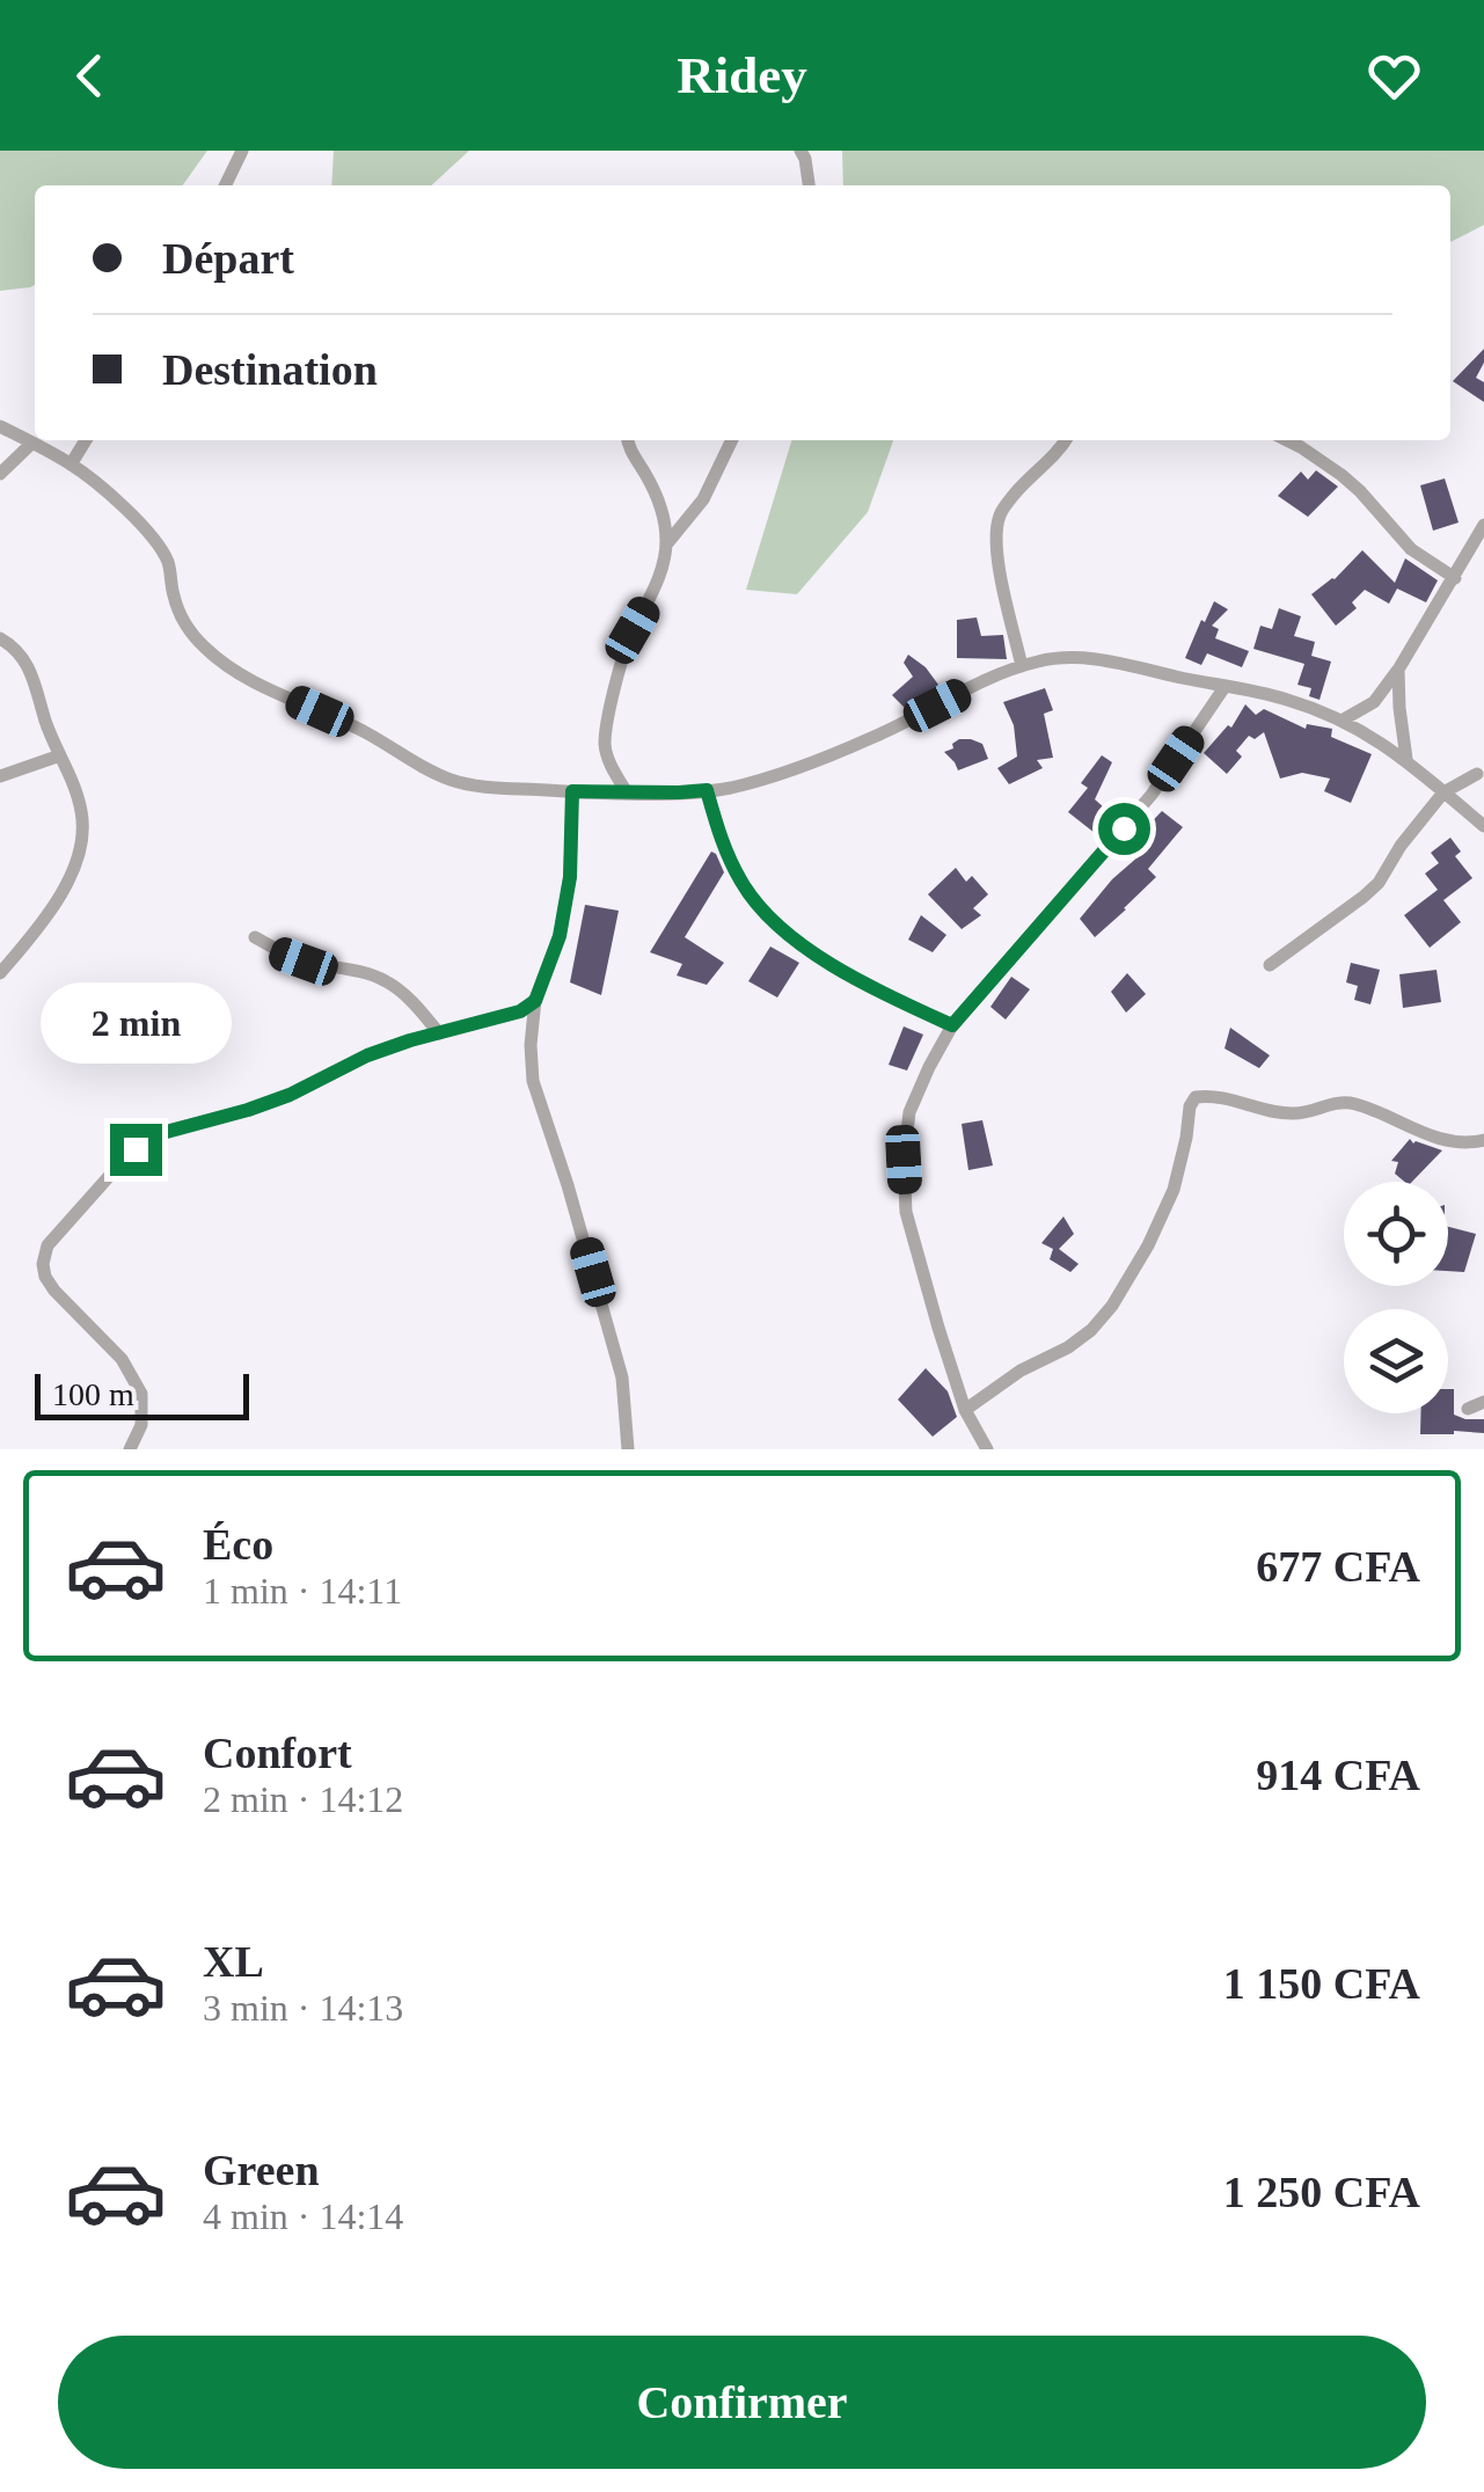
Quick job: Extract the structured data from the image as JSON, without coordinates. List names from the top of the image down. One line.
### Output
{"scale_bar":"100 m","page":{"header":"Ridey","banner":["Départ","Destination"],"bubble":"2 min","scale":"100 m","list":[{"name":"Éco","note":"1 min · 14:11","value":"677 CFA"},{"name":"Confort","note":"2 min · 14:12","value":"914 CFA"},{"name":"XL","note":"3 min · 14:13","value":"1 150 CFA"},{"name":"Green","note":"4 min · 14:14","value":"1 250 CFA"}],"buttons":"Confirmer"}}
